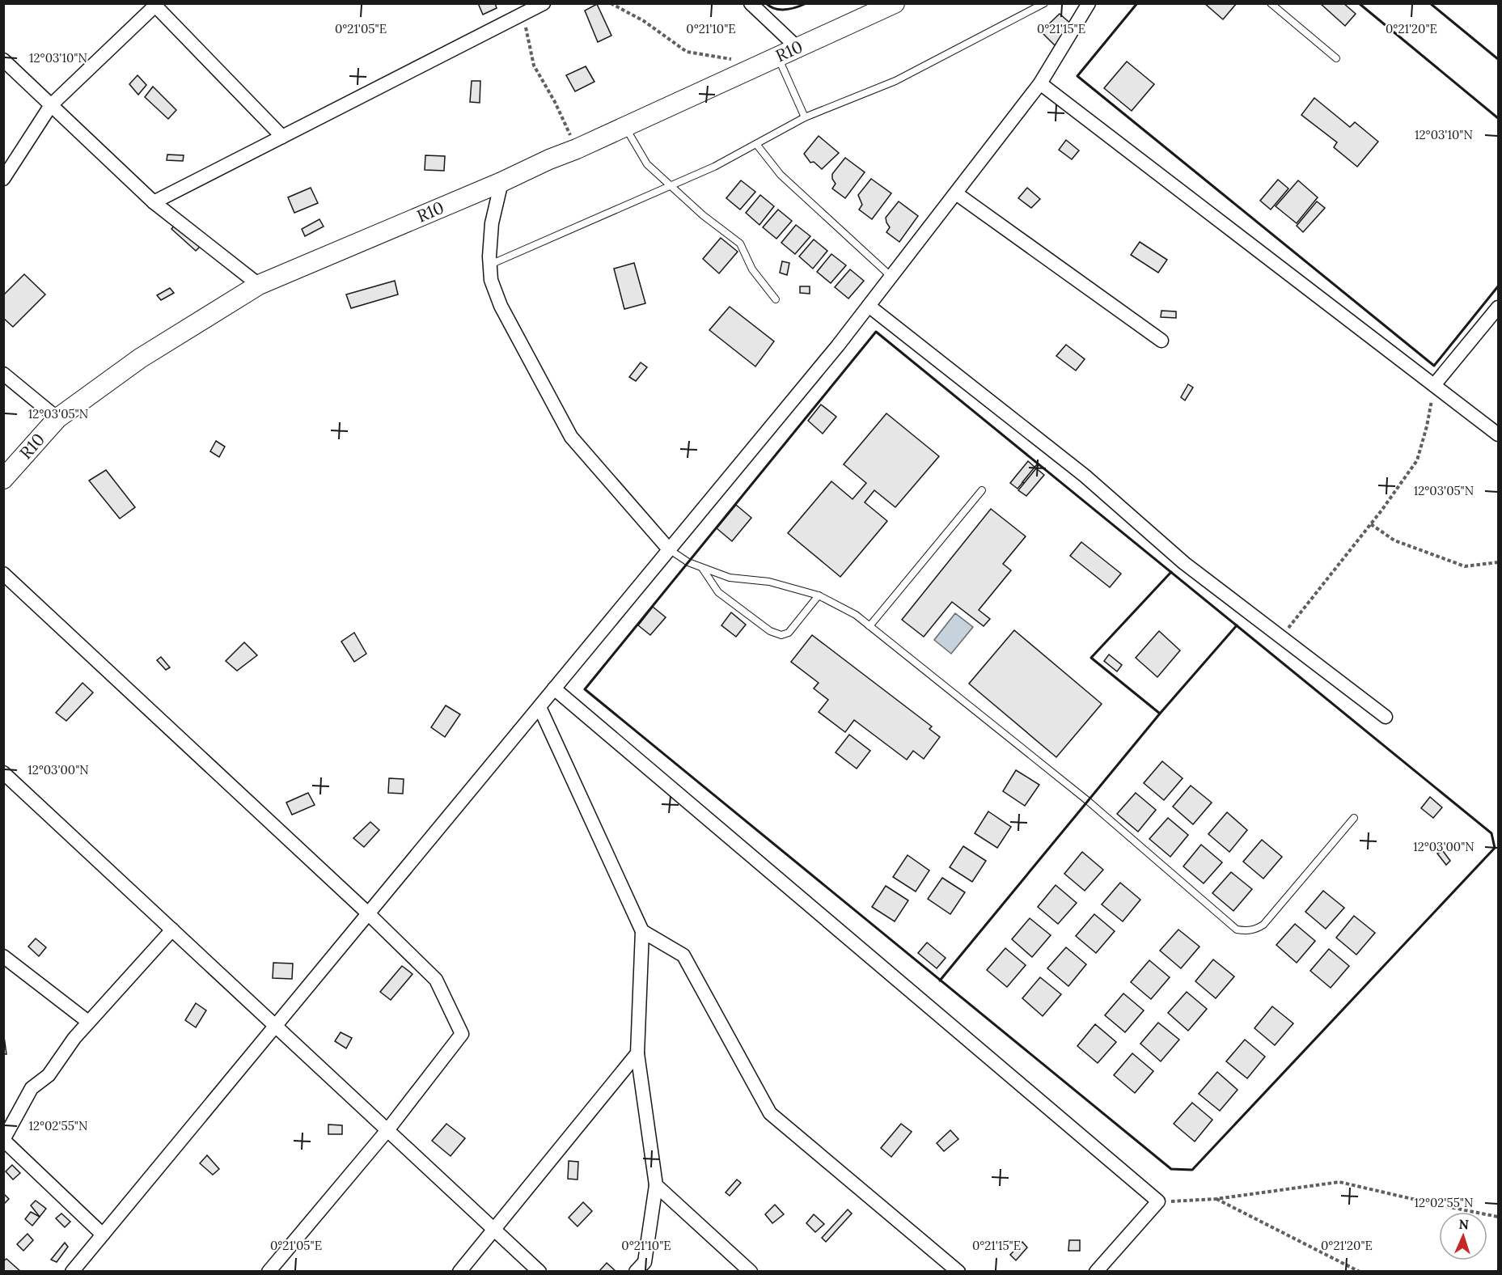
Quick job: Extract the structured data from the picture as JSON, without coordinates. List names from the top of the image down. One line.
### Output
{"streets":{"main road":["R10"]},"north":"top","coordinates":["0°21'05\"E","0°21'10\"E","0°21'15\"E","0°21'20\"E","12°03'10\"N","12°03'05\"N","12°03'00\"N","12°02'55\"N"]}
